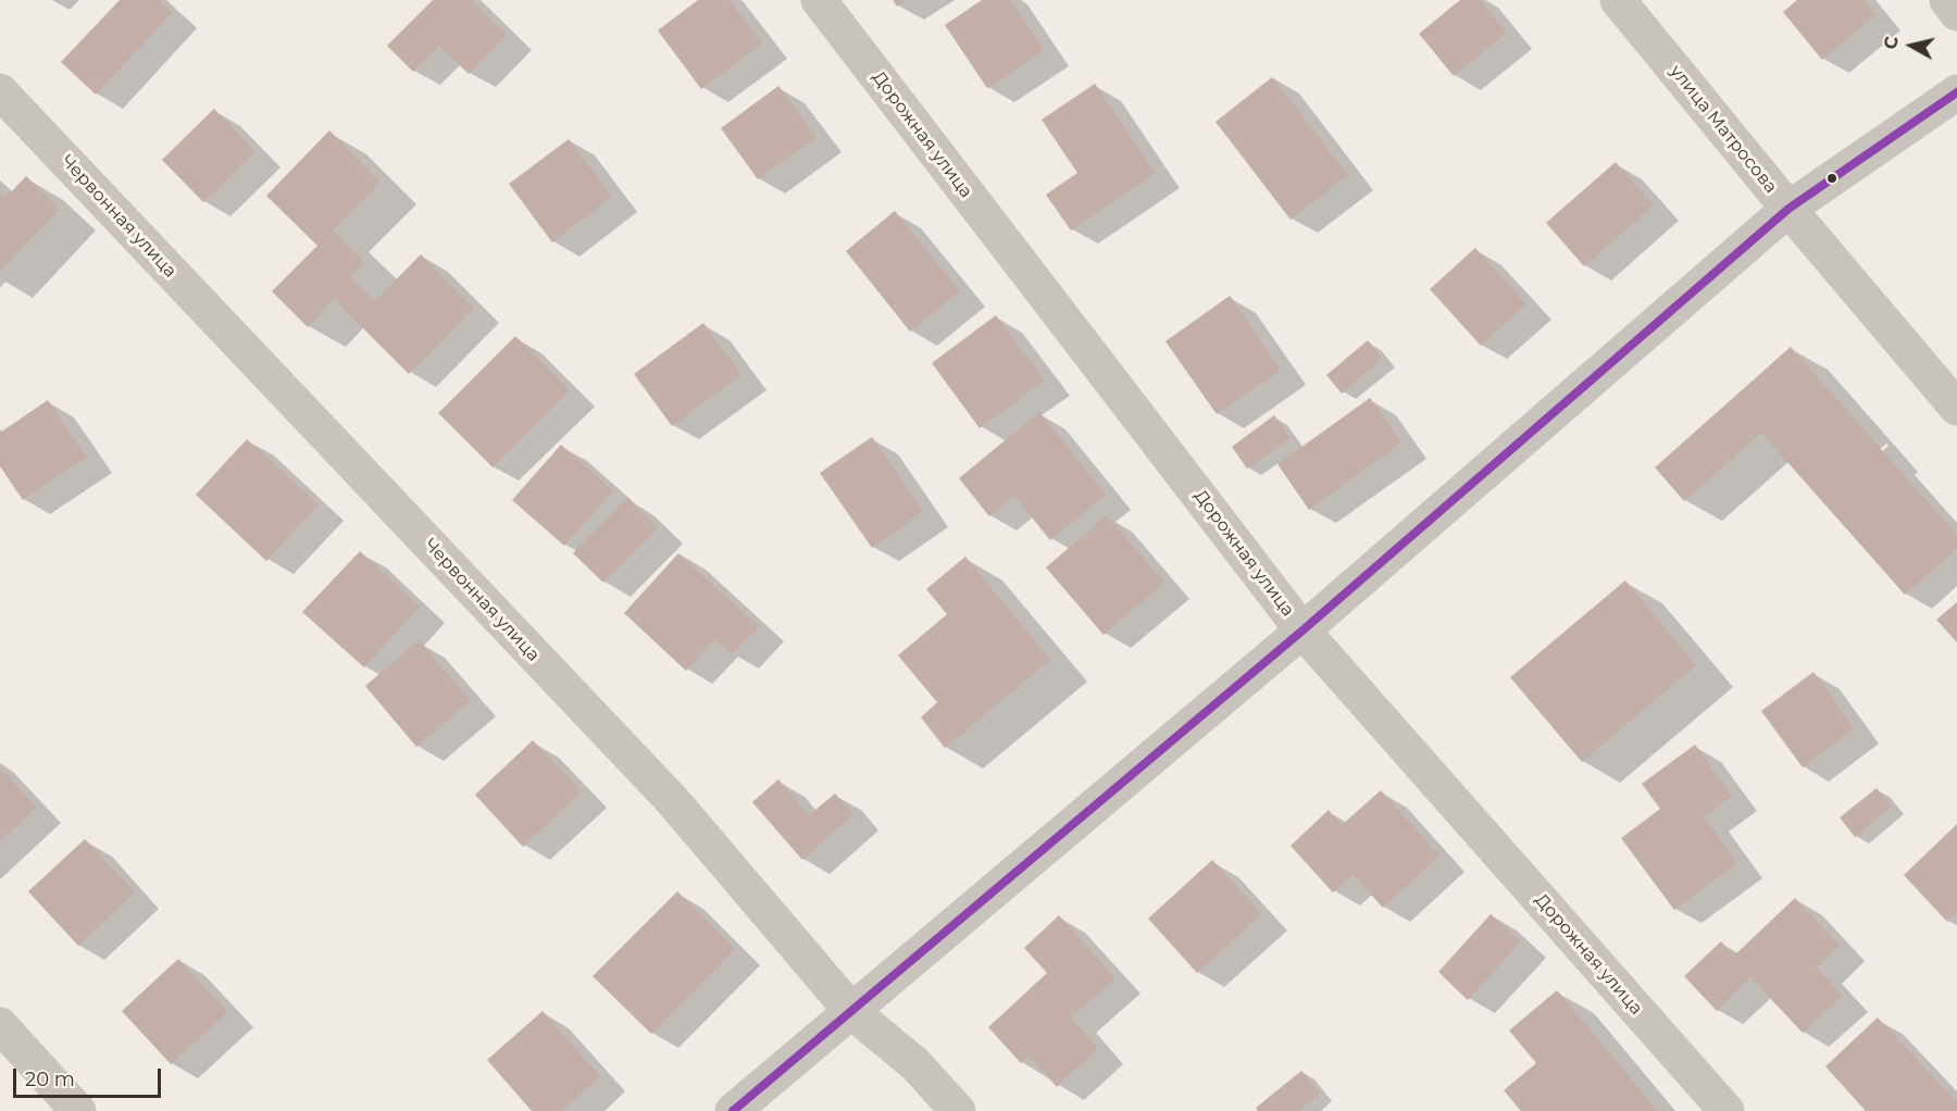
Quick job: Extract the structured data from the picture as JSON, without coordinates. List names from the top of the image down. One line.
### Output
{"streets":{"street":["улица Матросова","Дорожная улица","Червонная улица"]},"scale_bar":"20 m","north":"left"}
